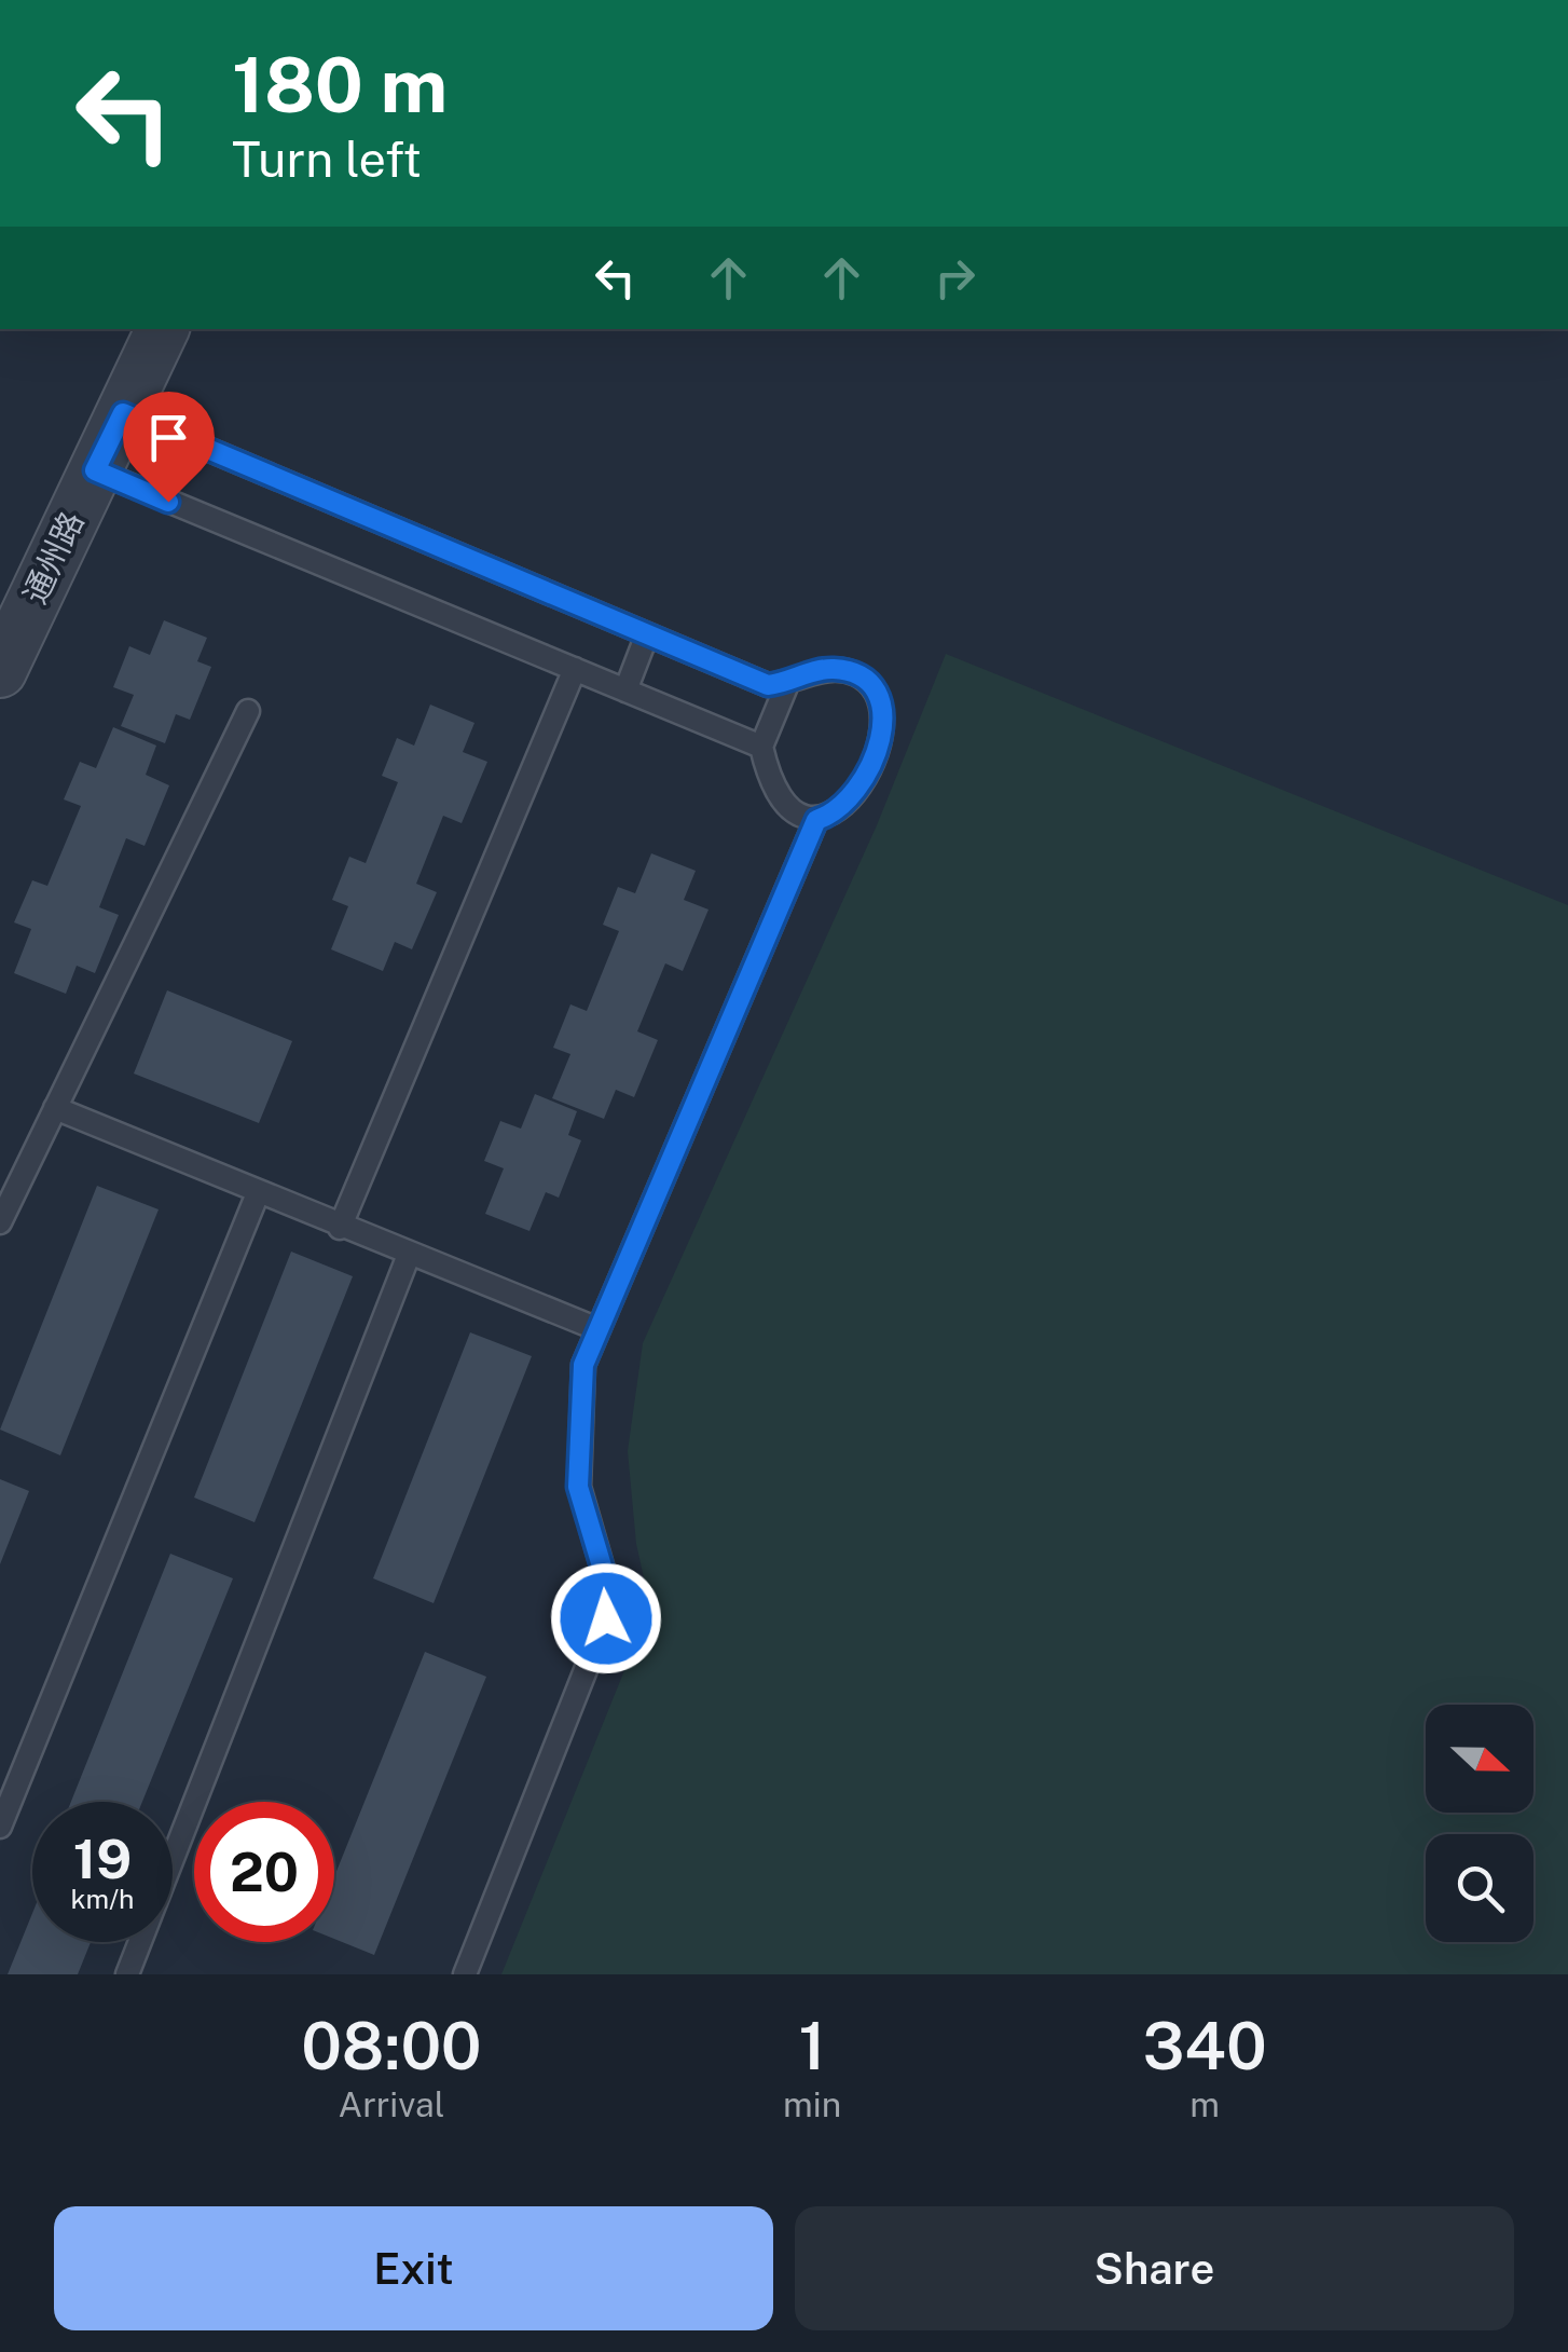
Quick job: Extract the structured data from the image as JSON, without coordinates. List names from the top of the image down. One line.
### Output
{"streets":{"street":["通州路"]},"north":"right","page":{"turn":["180 m","Turn left"],"speed":"19 km/h","limit":"20","eta":["08:00","Arrival","1","min","340","m"],"buttons":["Exit","Share"]}}
